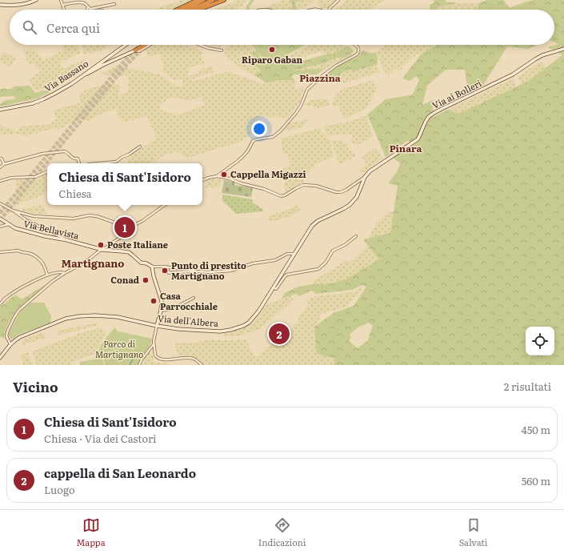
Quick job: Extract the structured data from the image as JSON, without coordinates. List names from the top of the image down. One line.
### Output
{"streets":{"street":["Via Bassano","Via ai Bolleri","Via Bellavista","Via dell'Albera"]},"districts":["Piazzina","Pinara","Martignano"],"parks":["Parco di Martignano"],"places":["Riparo Gaban","Cappella Migazzi","Poste Italiane","Punto di prestito Martignano","Conad","Casa Parrocchiale"],"page":{"search":"Cerca qui","popup":["Chiesa di Sant'Isidoro","Chiesa"],"pins":["1","2"],"heading":["Vicino","2 risultati"],"list":[{"mark":"1","name":"Chiesa di Sant'Isidoro","note":"Chiesa · Via dei Castori","value":"450 m"},{"mark":"2","name":"cappella di San Leonardo","note":"Luogo","value":"560 m"}],"nav":["Mappa","Indicazioni","Salvati"]}}
